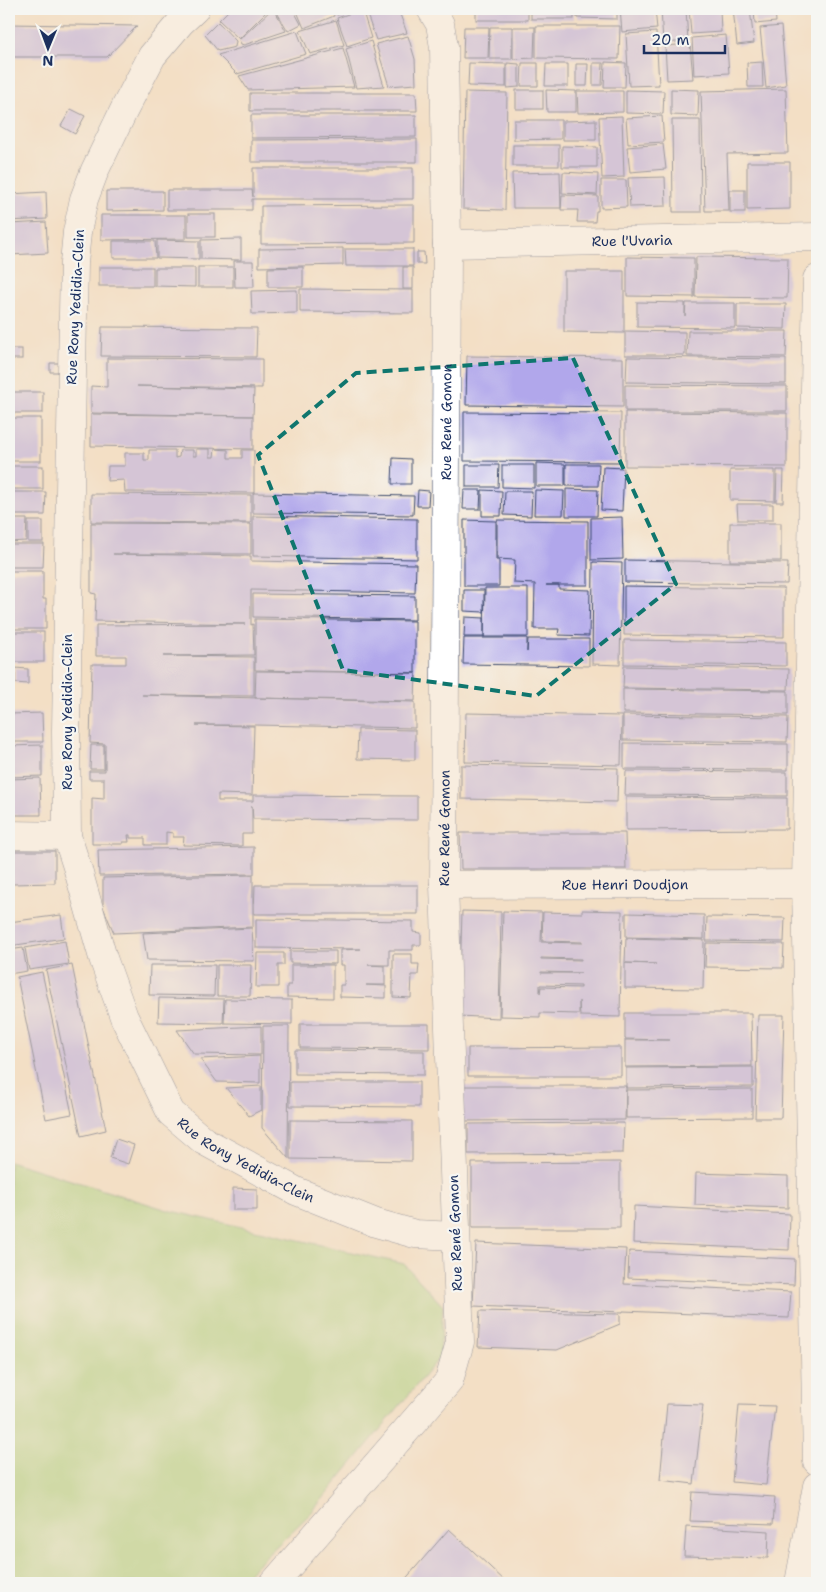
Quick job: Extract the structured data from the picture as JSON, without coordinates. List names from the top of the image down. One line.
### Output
{"streets":{"street":["Rue l'Uvaria","Rue Rony Yedidia-Clein","Rue René Gomon","Rue Henri Doudjon"]},"crossings":[["Rue l'Uvaria","Rue René Gomon"],["Rue Rony Yedidia-Clein","Rue René Gomon"],["Rue René Gomon","Rue Henri Doudjon"]],"scale_bar":"20 m","north":"bottom"}
